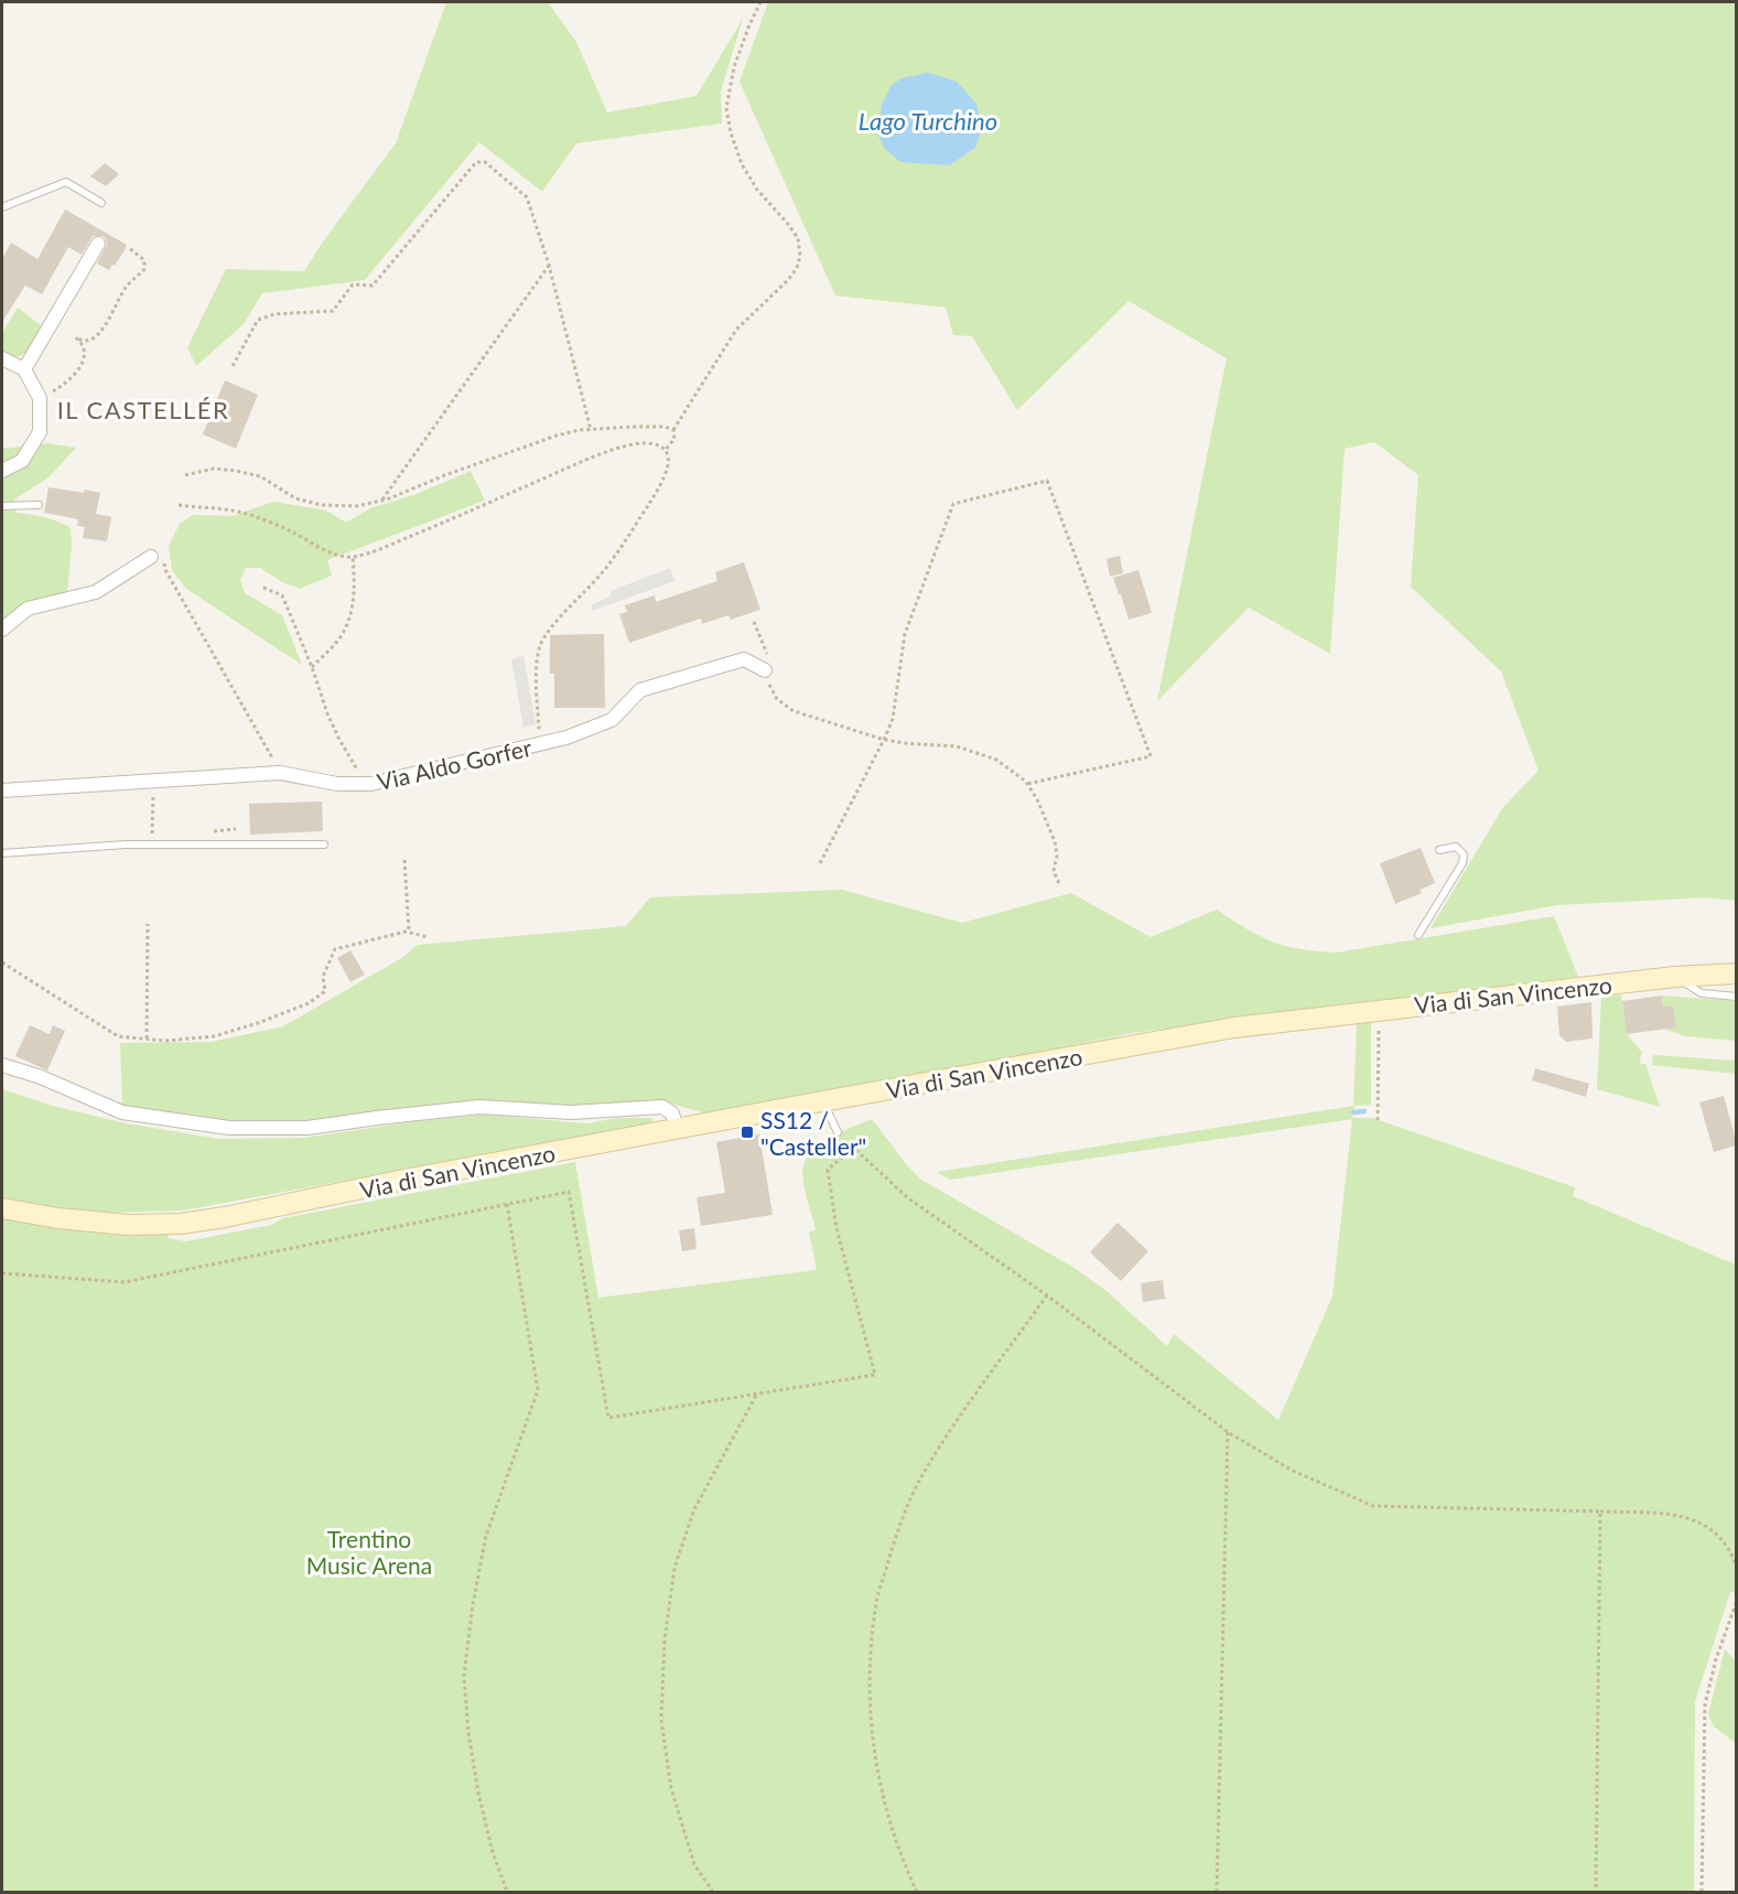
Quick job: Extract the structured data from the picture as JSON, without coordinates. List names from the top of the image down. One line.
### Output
{"streets":{"main road":["Via di San Vincenzo"],"street":["Via Aldo Gorfer"]},"districts":["IL CASTELLÉR"],"water":["Lago Turchino"],"parks":["Trentino Music Arena"],"places":{"transit":["SS12 / \"Casteller\""]}}
